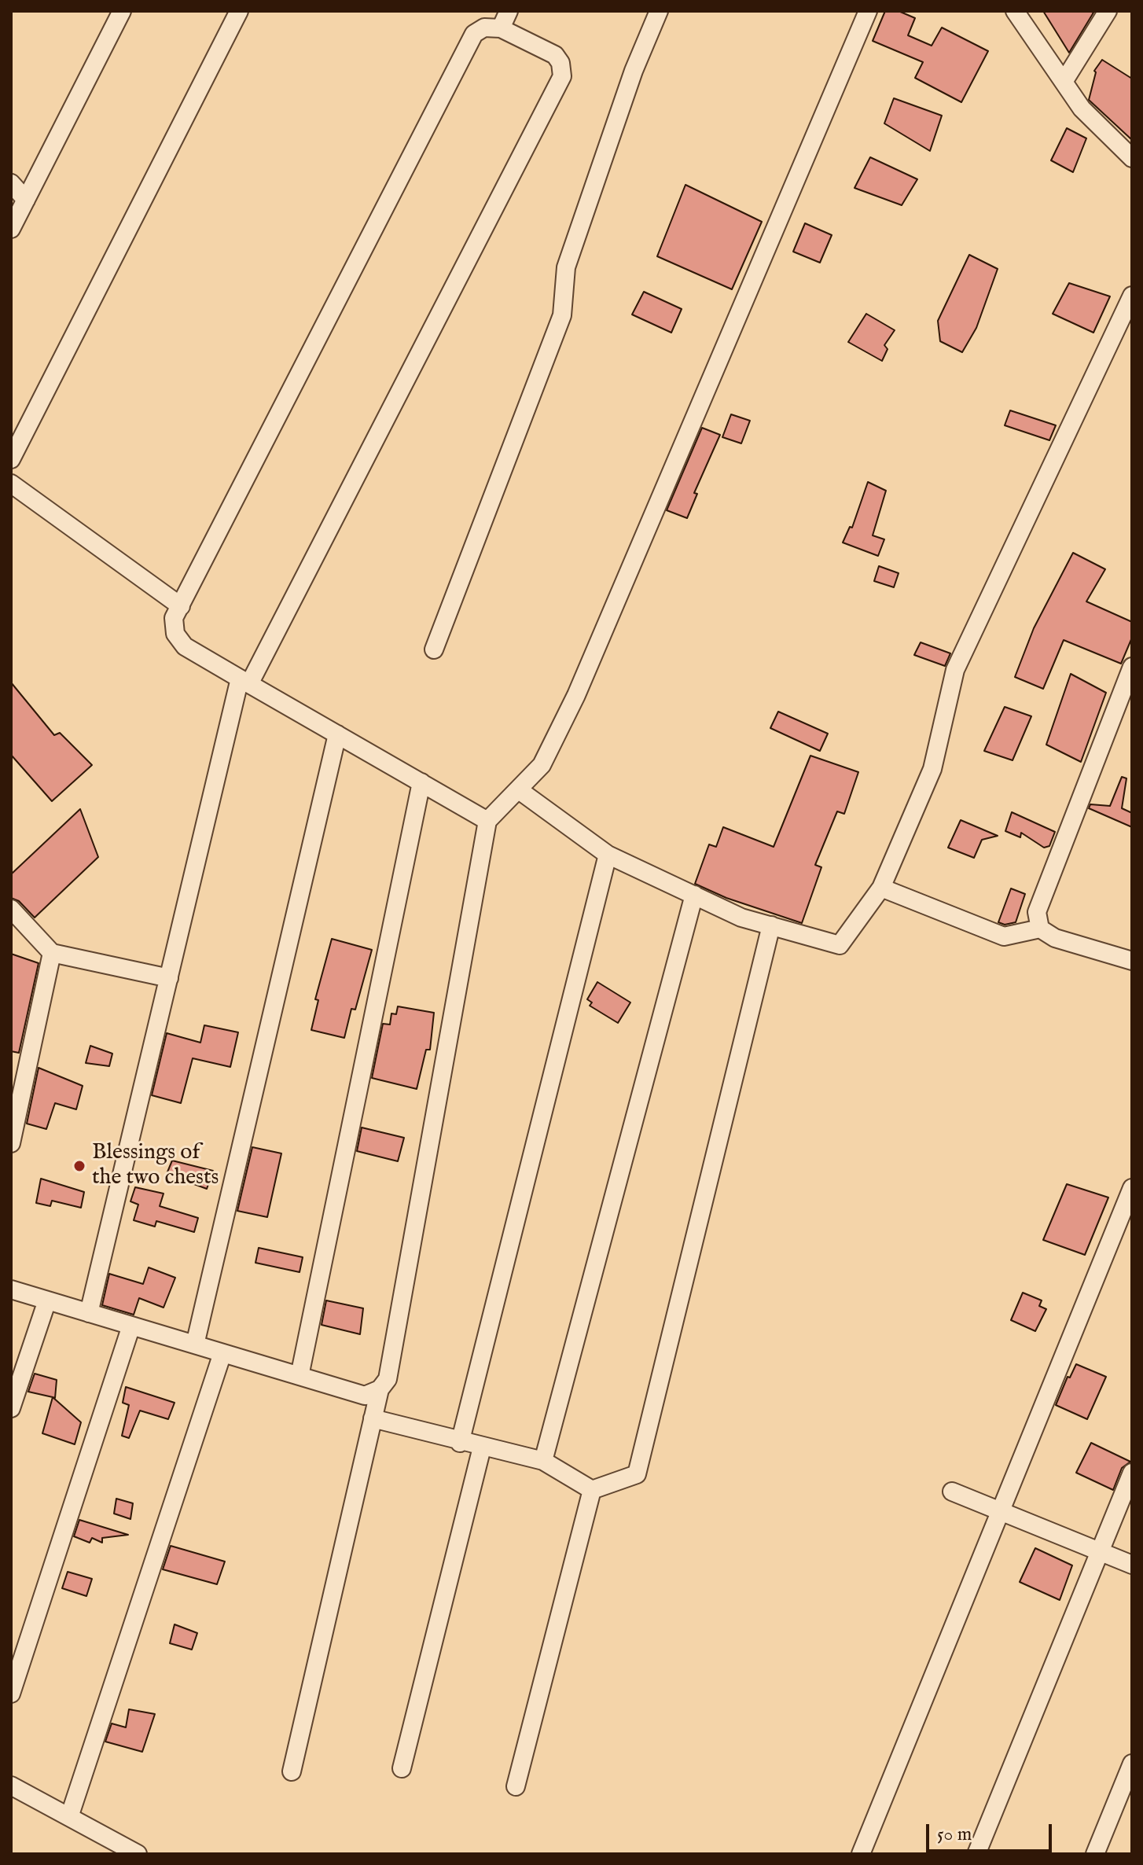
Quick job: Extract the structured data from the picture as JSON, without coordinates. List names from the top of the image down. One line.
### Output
{"places":["Blessings of the two chests"],"scale_bar":"50 m"}
